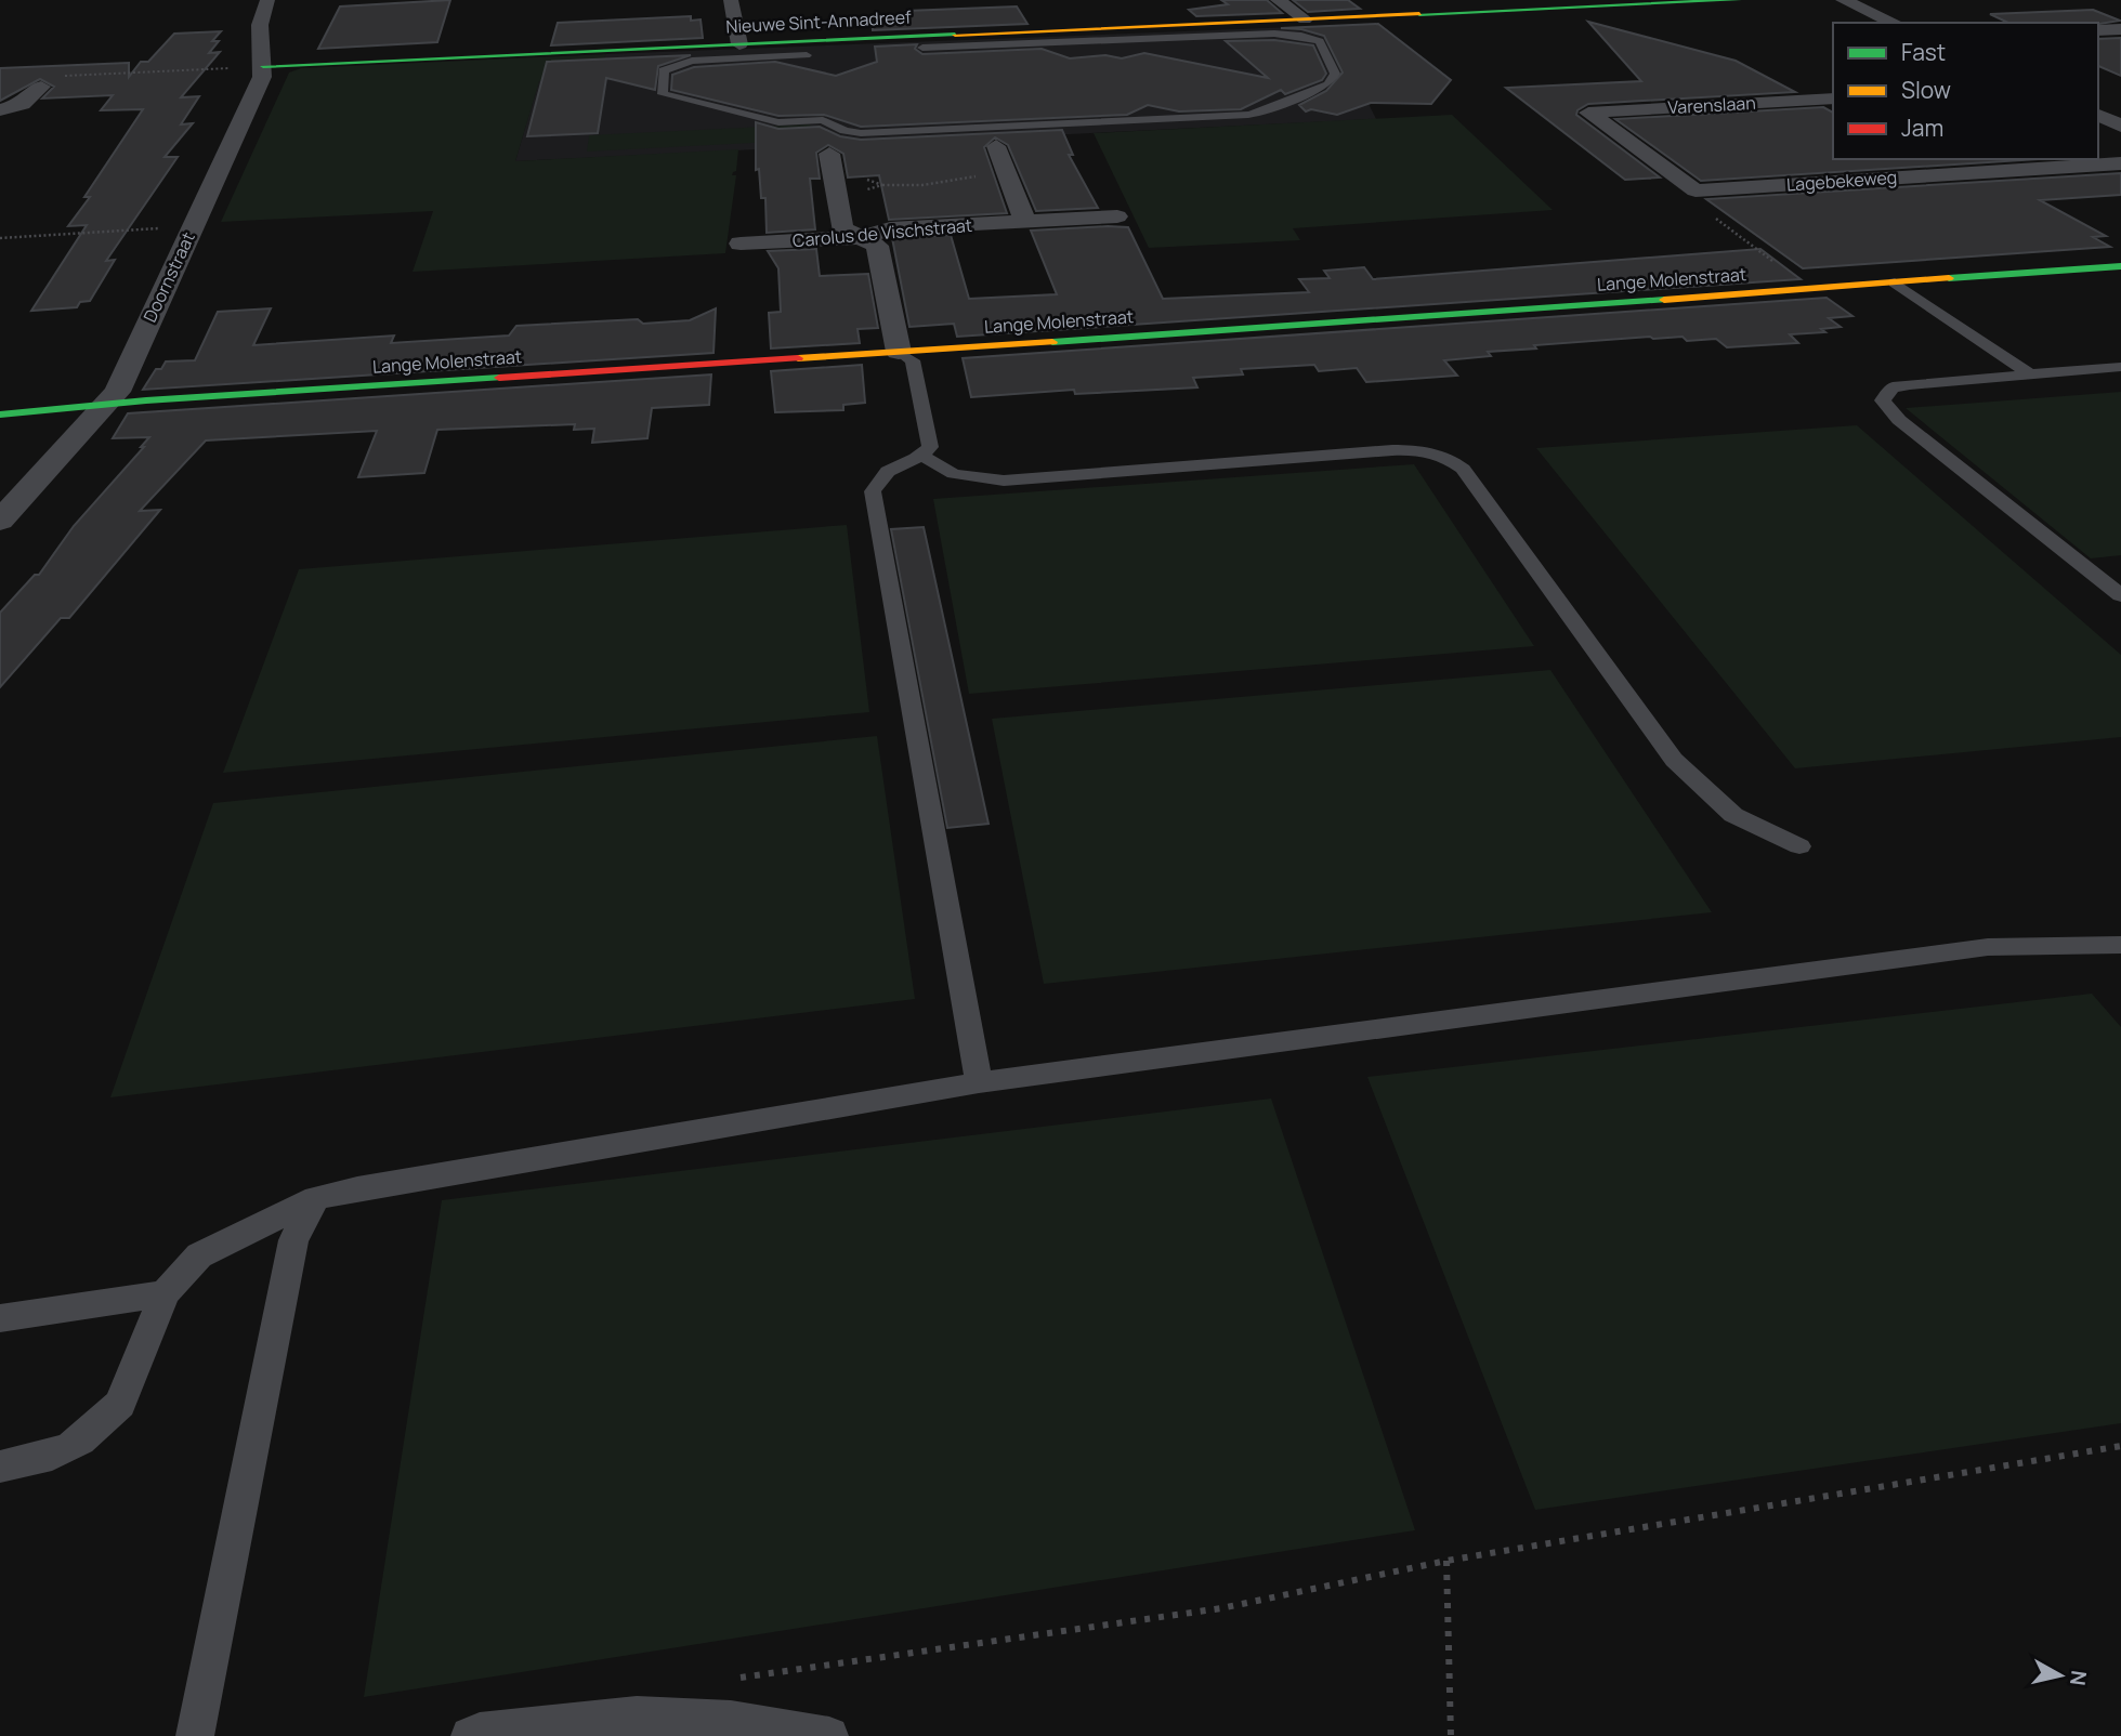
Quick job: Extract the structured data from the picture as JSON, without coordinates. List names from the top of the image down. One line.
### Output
{"streets":{"street":["Nieuwe Sint-Annadreef","Varenslaan","Lagebekeweg","Carolus de Vischstraat","Doornstraat","Lange Molenstraat"]},"crossings":[["Nieuwe Sint-Annadreef","Doornstraat"],["Varenslaan","Lagebekeweg"],["Doornstraat","Lange Molenstraat"]],"legend":["Fast","Slow","Jam"],"north":"right"}
